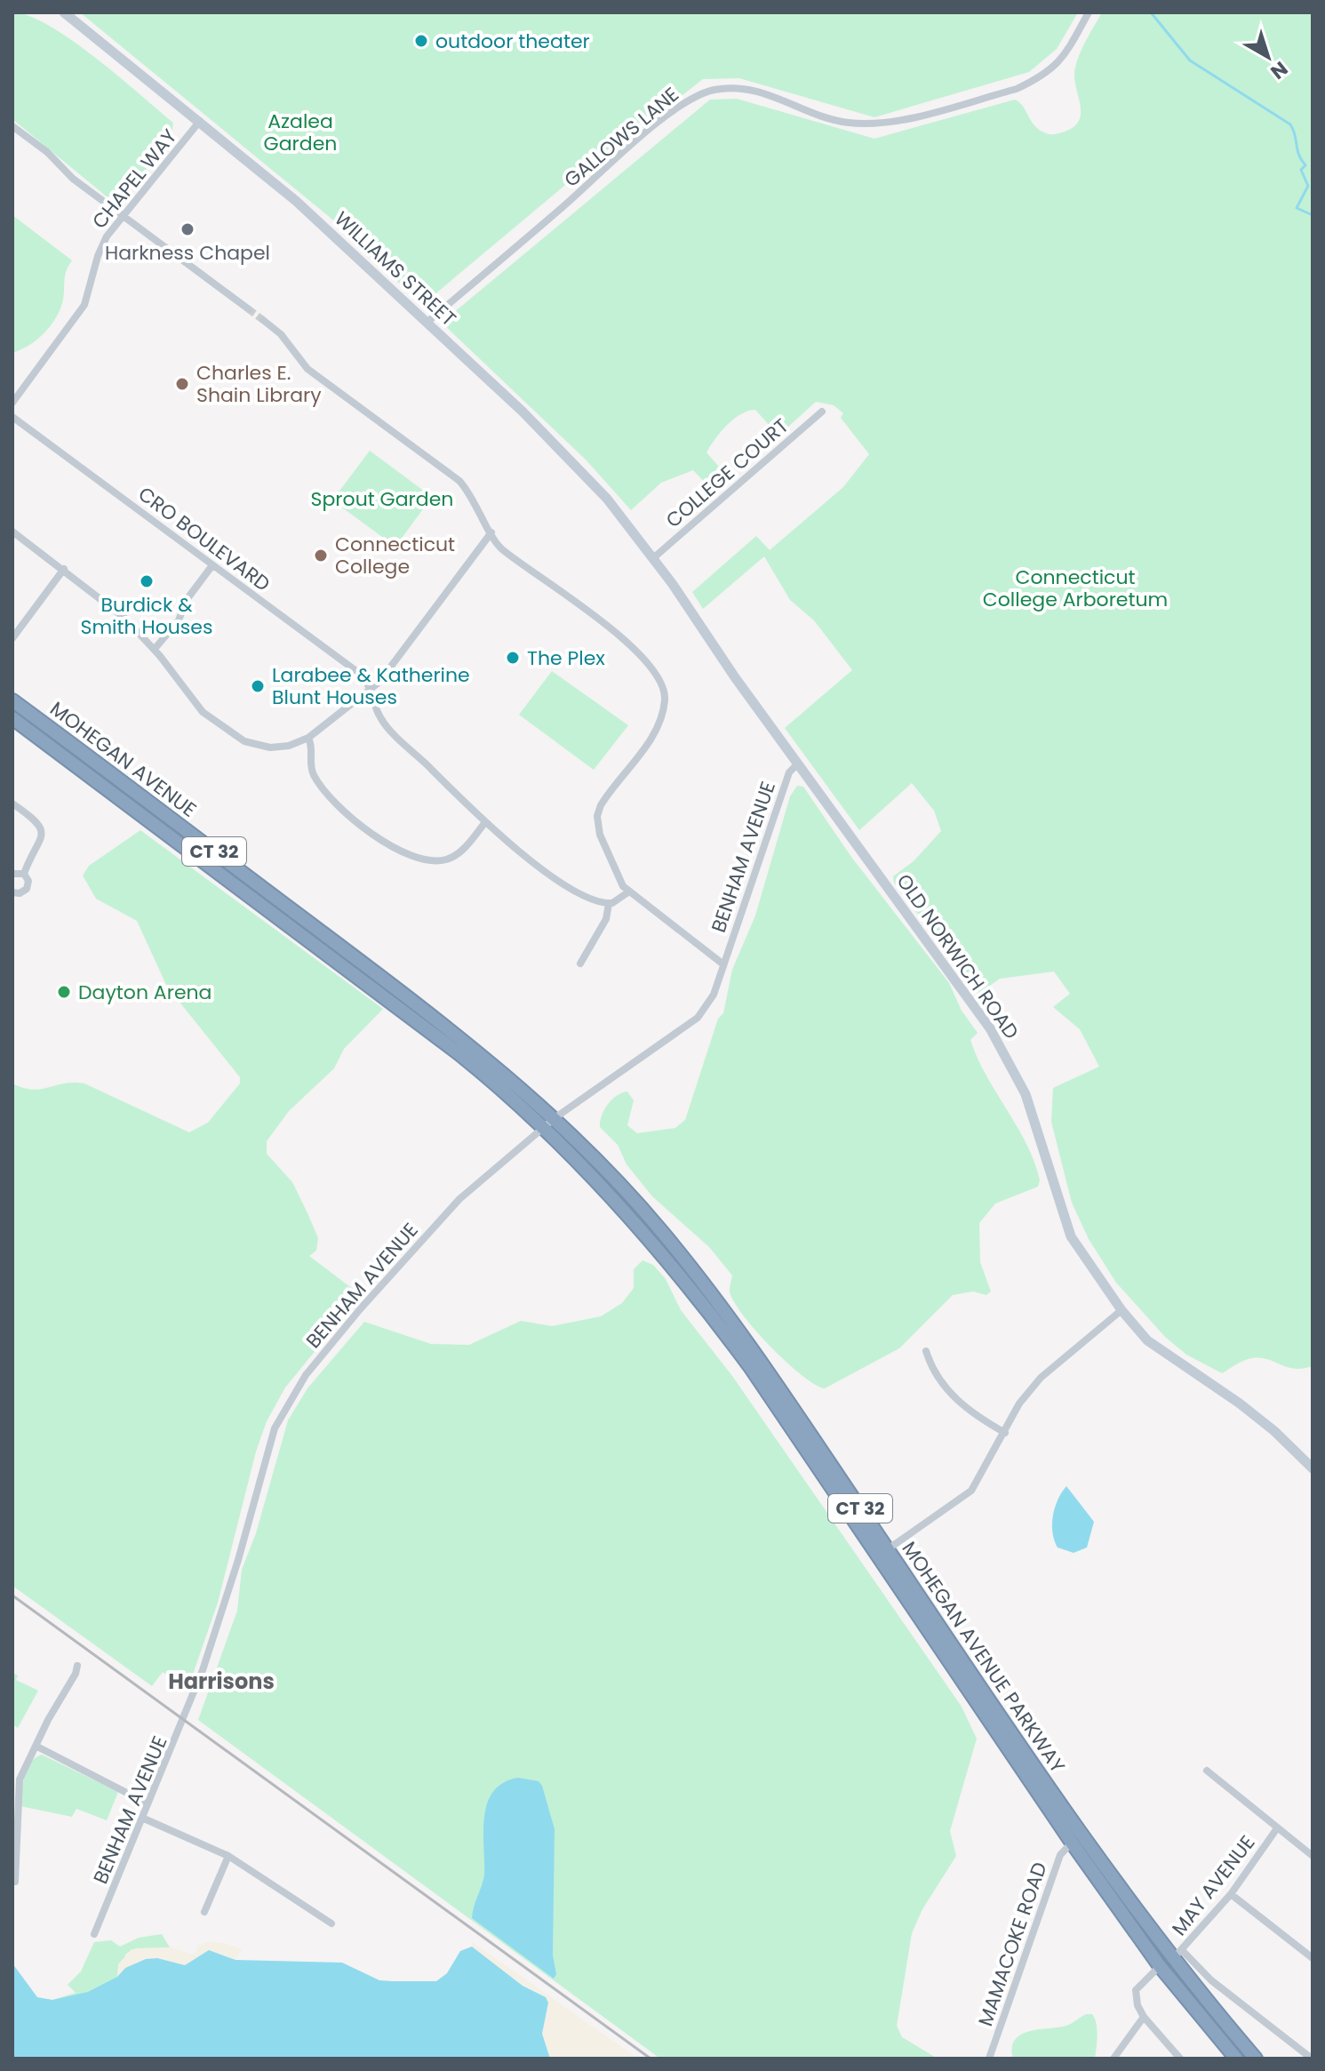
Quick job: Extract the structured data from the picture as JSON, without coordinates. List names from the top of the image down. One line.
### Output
{"streets":{"highway":["MOHEGAN AVENUE","CT 32","MOHEGAN AVENUE PARKWAY"],"street":["GALLOWS LANE","CHAPEL WAY","WILLIAMS STREET","COLLEGE COURT","CRO BOULEVARD","BENHAM AVENUE","OLD NORWICH ROAD","MAY AVENUE","MAMACOKE ROAD"]},"crossings":[["GALLOWS LANE","WILLIAMS STREET"],["CHAPEL WAY","WILLIAMS STREET"],["WILLIAMS STREET","COLLEGE COURT"],["WILLIAMS STREET","OLD NORWICH ROAD"],["MOHEGAN AVENUE","MOHEGAN AVENUE PARKWAY"],["BENHAM AVENUE","OLD NORWICH ROAD"],["BENHAM AVENUE","MOHEGAN AVENUE PARKWAY"],["MOHEGAN AVENUE PARKWAY","MAY AVENUE"],["MOHEGAN AVENUE PARKWAY","MAMACOKE ROAD"]],"districts":["Harrisons"],"parks":["Azalea Garden","Sprout Garden","Connecticut College Arboretum"],"places":["outdoor theater","Harkness Chapel","Charles E. Shain Library","Connecticut College","Burdick & Smith Houses","The Plex","Larabee & Katherine Blunt Houses","Dayton Arena"],"north":"bottom right"}
